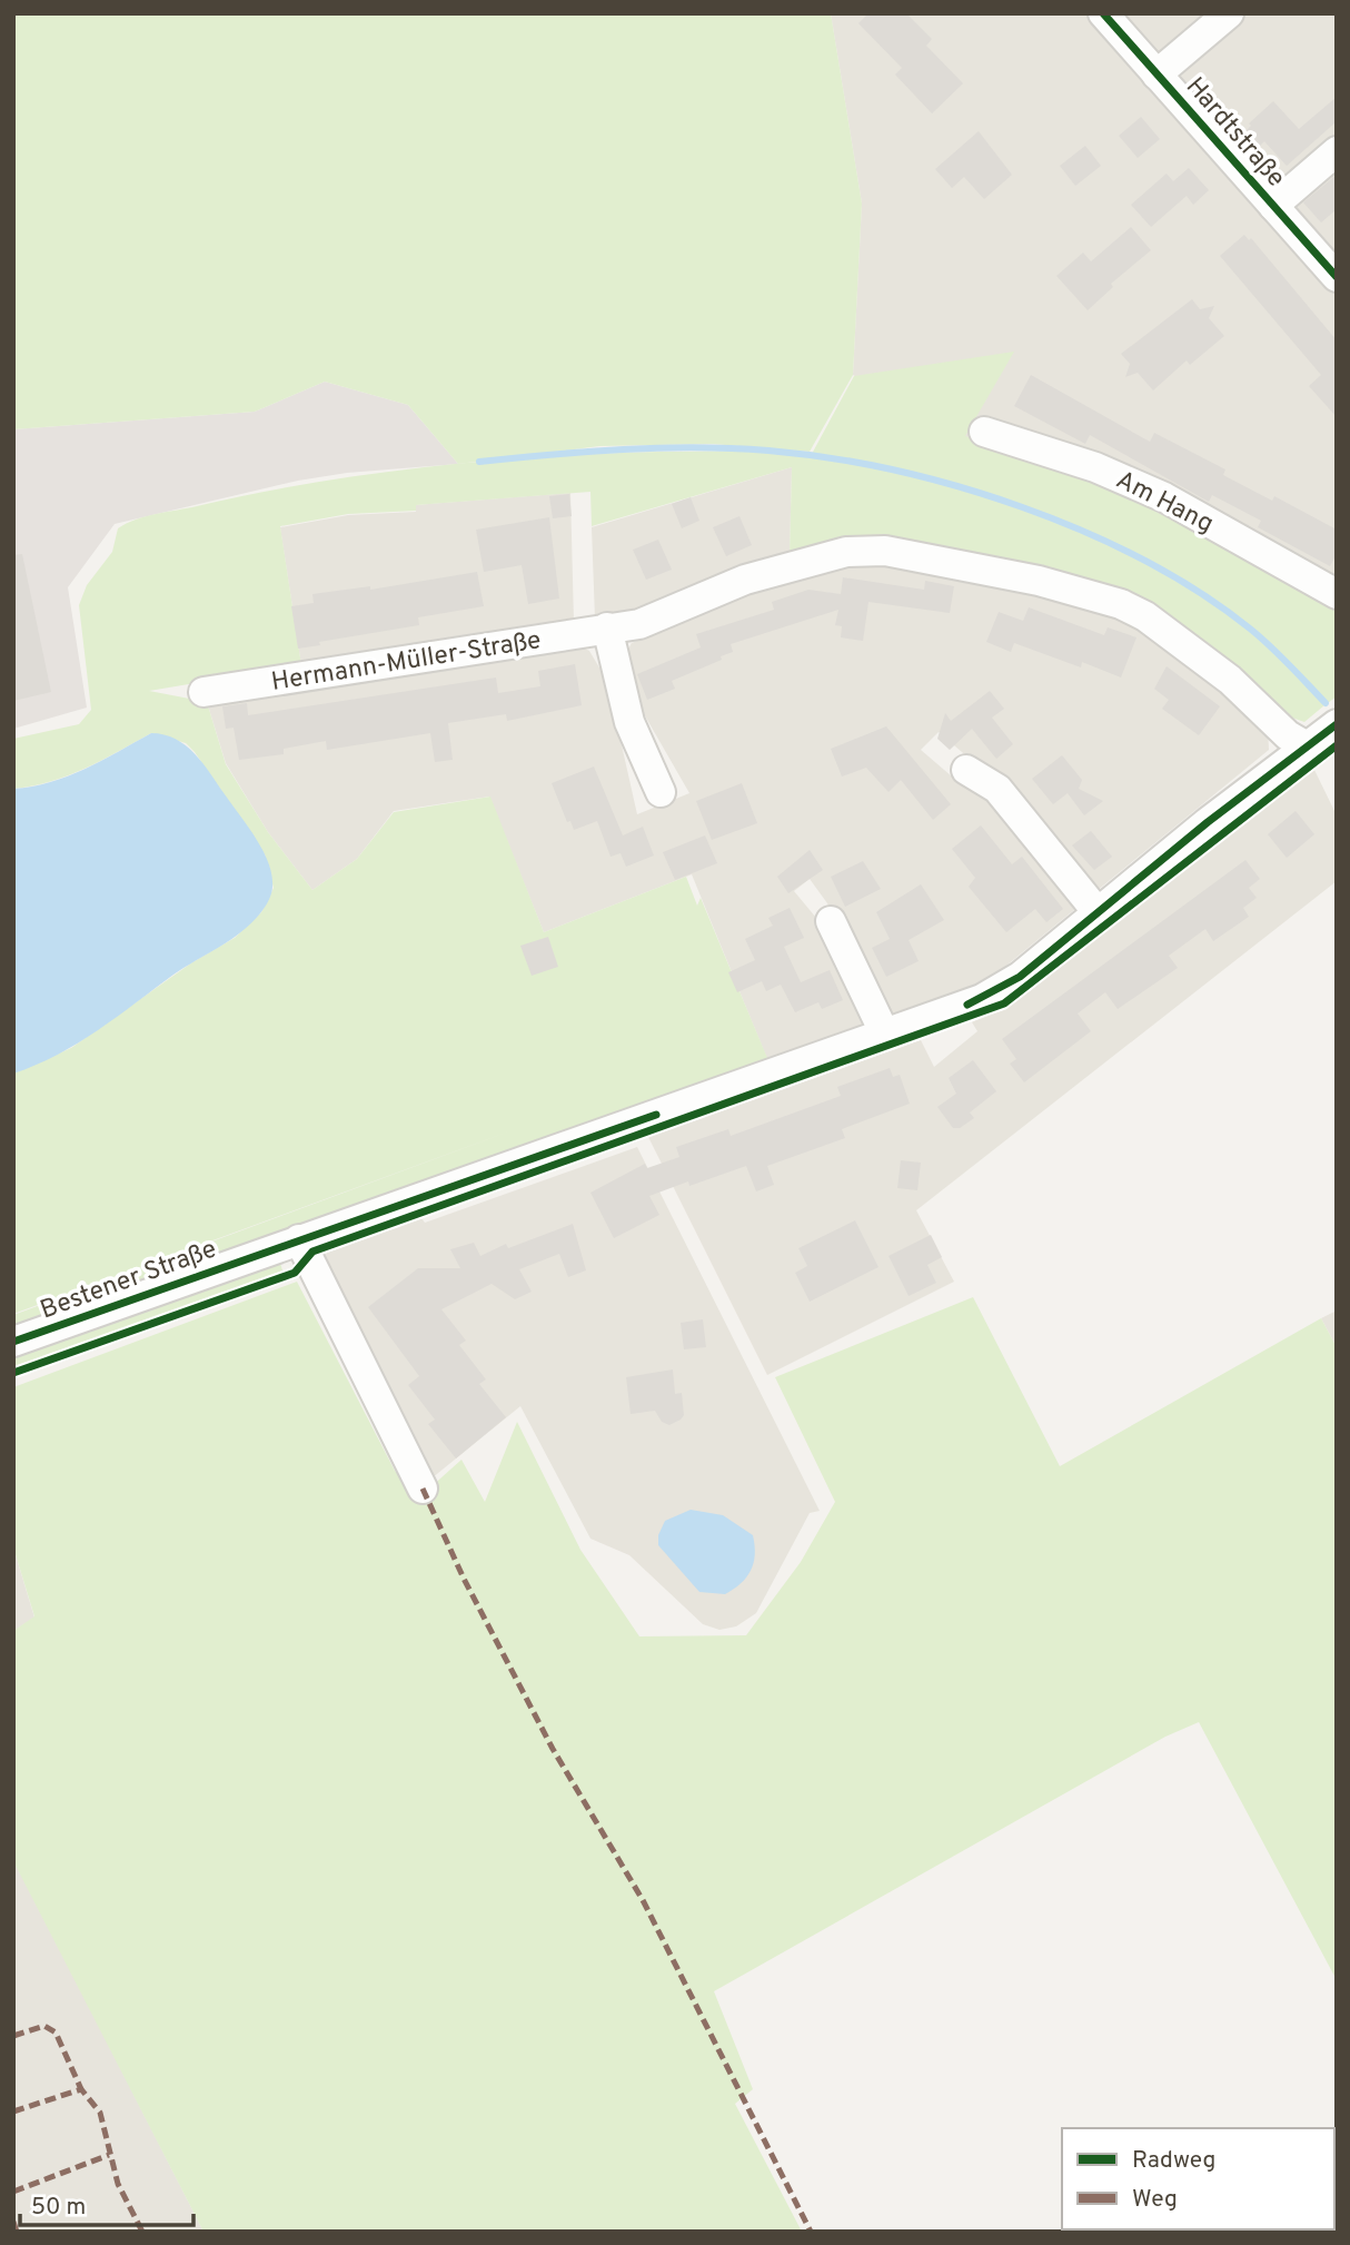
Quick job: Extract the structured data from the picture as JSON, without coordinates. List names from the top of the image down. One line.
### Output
{"streets":{"street":["Hardtstraße","Am Hang","Hermann-Müller-Straße","Bestener Straße"]},"crossings":[["Hermann-Müller-Straße","Bestener Straße"]],"legend":["Radweg","Weg"],"scale_bar":"50 m"}
